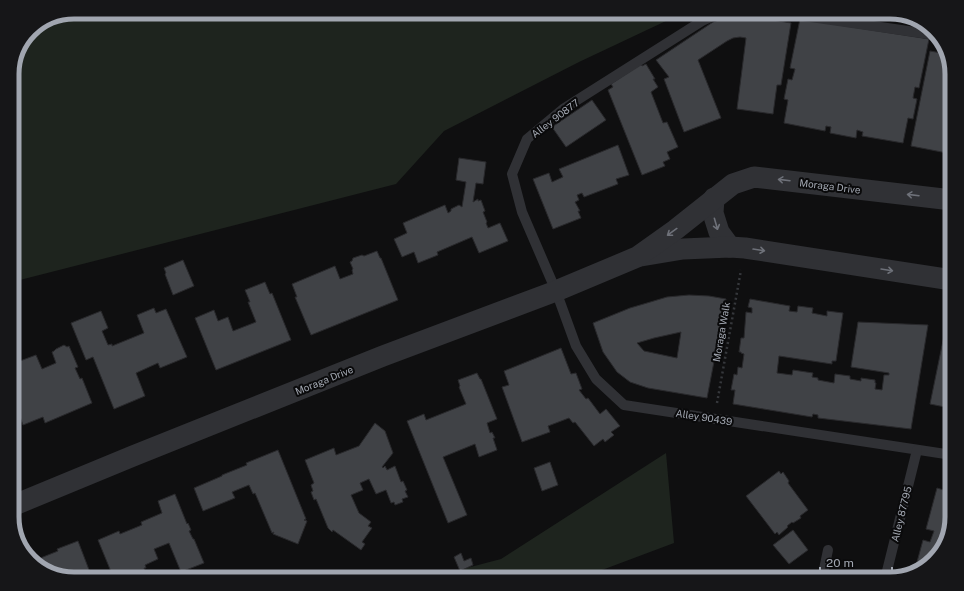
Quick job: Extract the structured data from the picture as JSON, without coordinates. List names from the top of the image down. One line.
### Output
{"streets":{"street":["Moraga Drive"],"lane":["Alley 90877","Alley 90439","Alley 87795"],"path":["Moraga Walk"]},"crossings":[["Alley 90877","Moraga Drive"],["Alley 90877","Alley 90439"],["Moraga Drive","Moraga Walk"],["Moraga Drive","Alley 90439"],["Moraga Walk","Alley 90439"],["Alley 90439","Alley 87795"]],"scale_bar":"20 m"}
